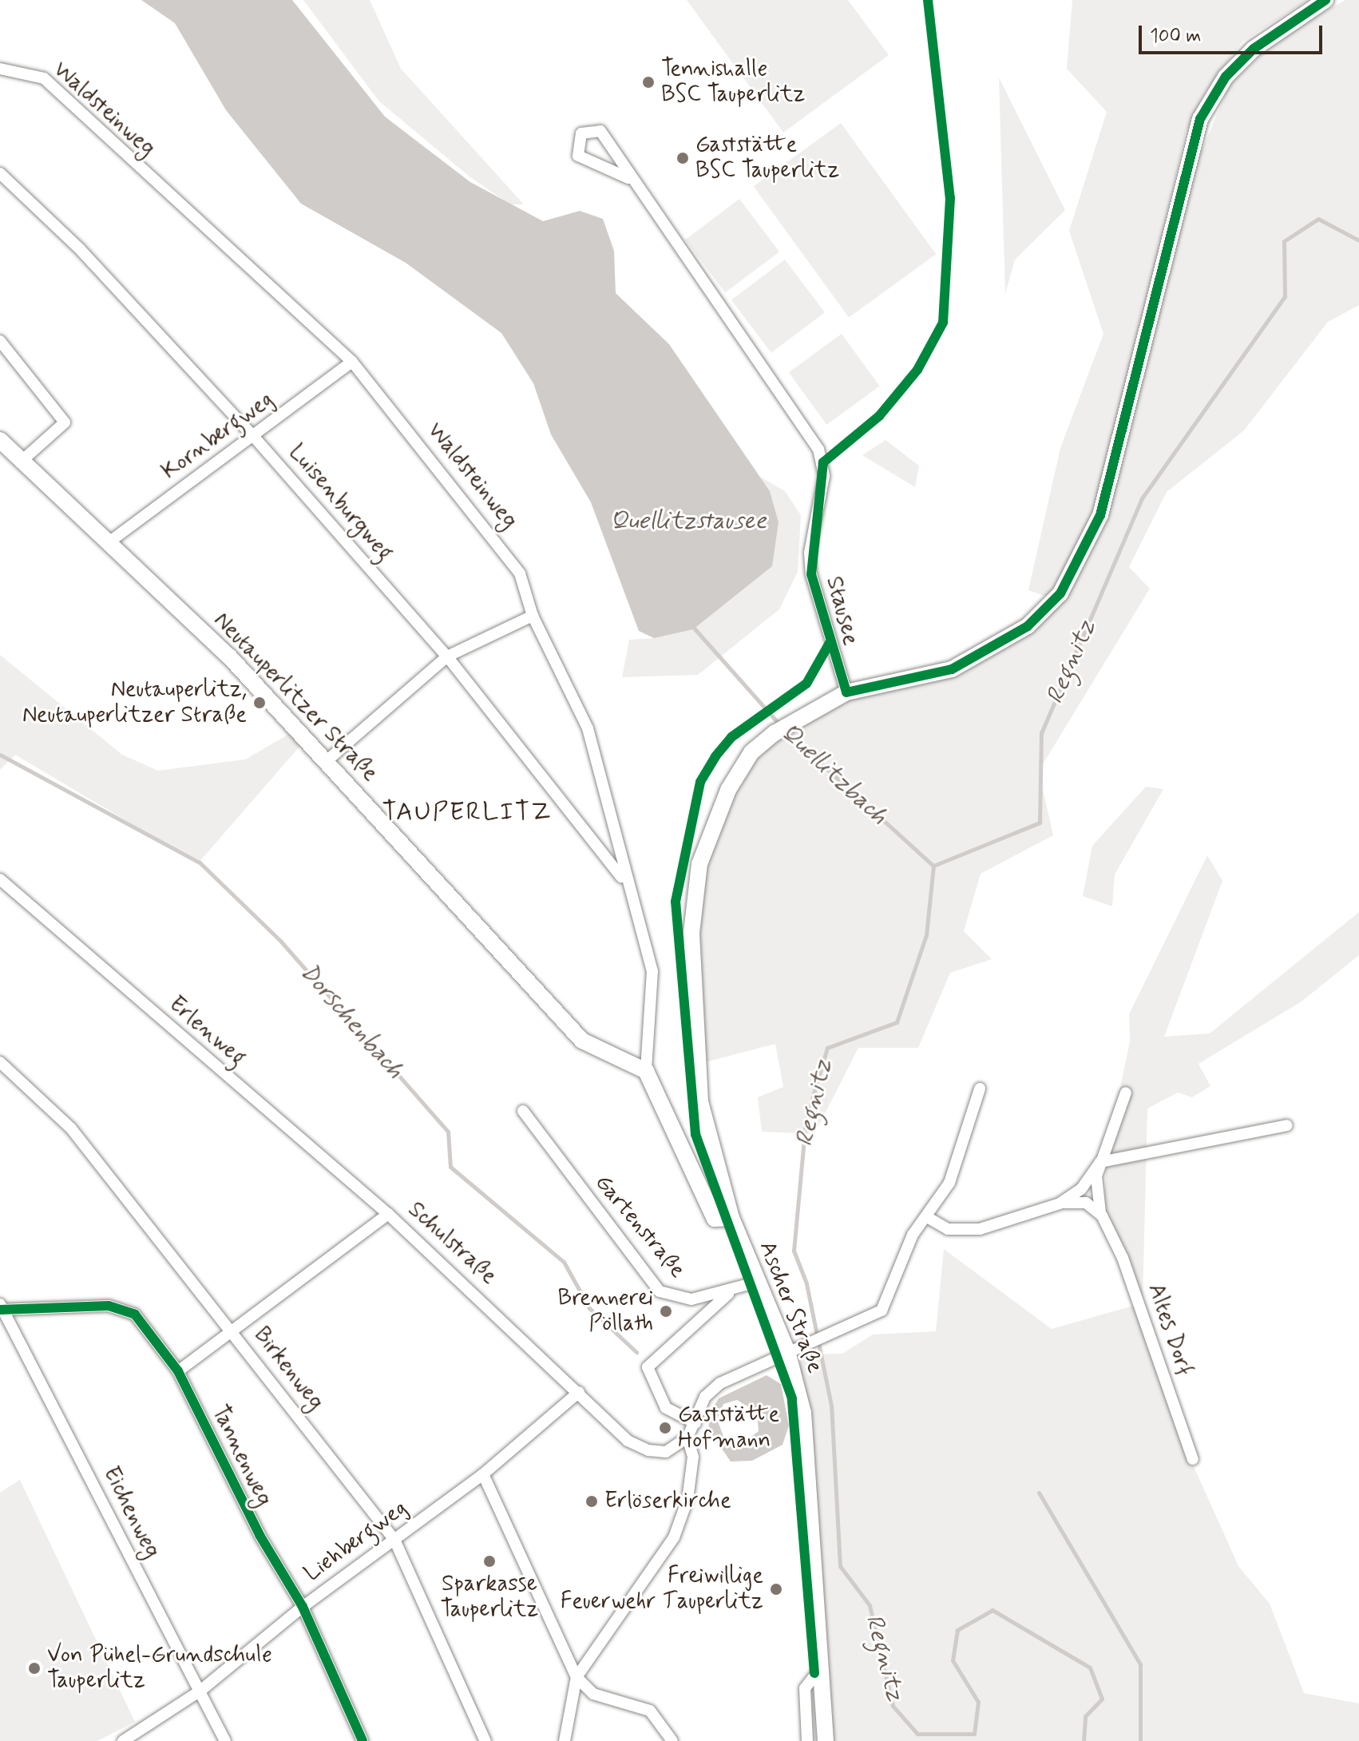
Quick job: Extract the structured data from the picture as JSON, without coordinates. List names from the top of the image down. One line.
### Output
{"streets":{"street":["Waldsteinweg","Kornbergweg","Luisenburgweg","Stausee","Neutauperlitzer Straße","Erlenweg","Gartenstraße","Schulstraße","Ascher Straße","Altes Dorf","Birkenweg","Tannenweg","Eichenweg","Liehbergweg"]},"crossings":[["Waldsteinweg","Kornbergweg"],["Waldsteinweg","Luisenburgweg"],["Waldsteinweg","Neutauperlitzer Straße"],["Kornbergweg","Luisenburgweg"],["Kornbergweg","Neutauperlitzer Straße"],["Stausee","Ascher Straße"],["Erlenweg","Schulstraße"],["Gartenstraße","Ascher Straße"],["Schulstraße","Birkenweg"],["Schulstraße","Tannenweg"],["Schulstraße","Liehbergweg"],["Birkenweg","Liehbergweg"],["Tannenweg","Eichenweg"],["Tannenweg","Liehbergweg"],["Eichenweg","Liehbergweg"]],"districts":["TAUPERLITZ"],"water":["Quellitzstausee","Regnitz","Quellitzbach","Dorschenbach"],"places":["Tennishalle BSC Tauperlitz","Gaststätte BSC Tauperlitz","Neutauperlitz, Neutauperlitzer Straße","Brennerei Pöllath","Gaststätte Hofmann","Erlöserkirche","Sparkasse Tauperlitz","Freiwillige Feuerwehr Tauperlitz","Von Pühel-Grundschule Tauperlitz"],"scale_bar":"100 m"}
